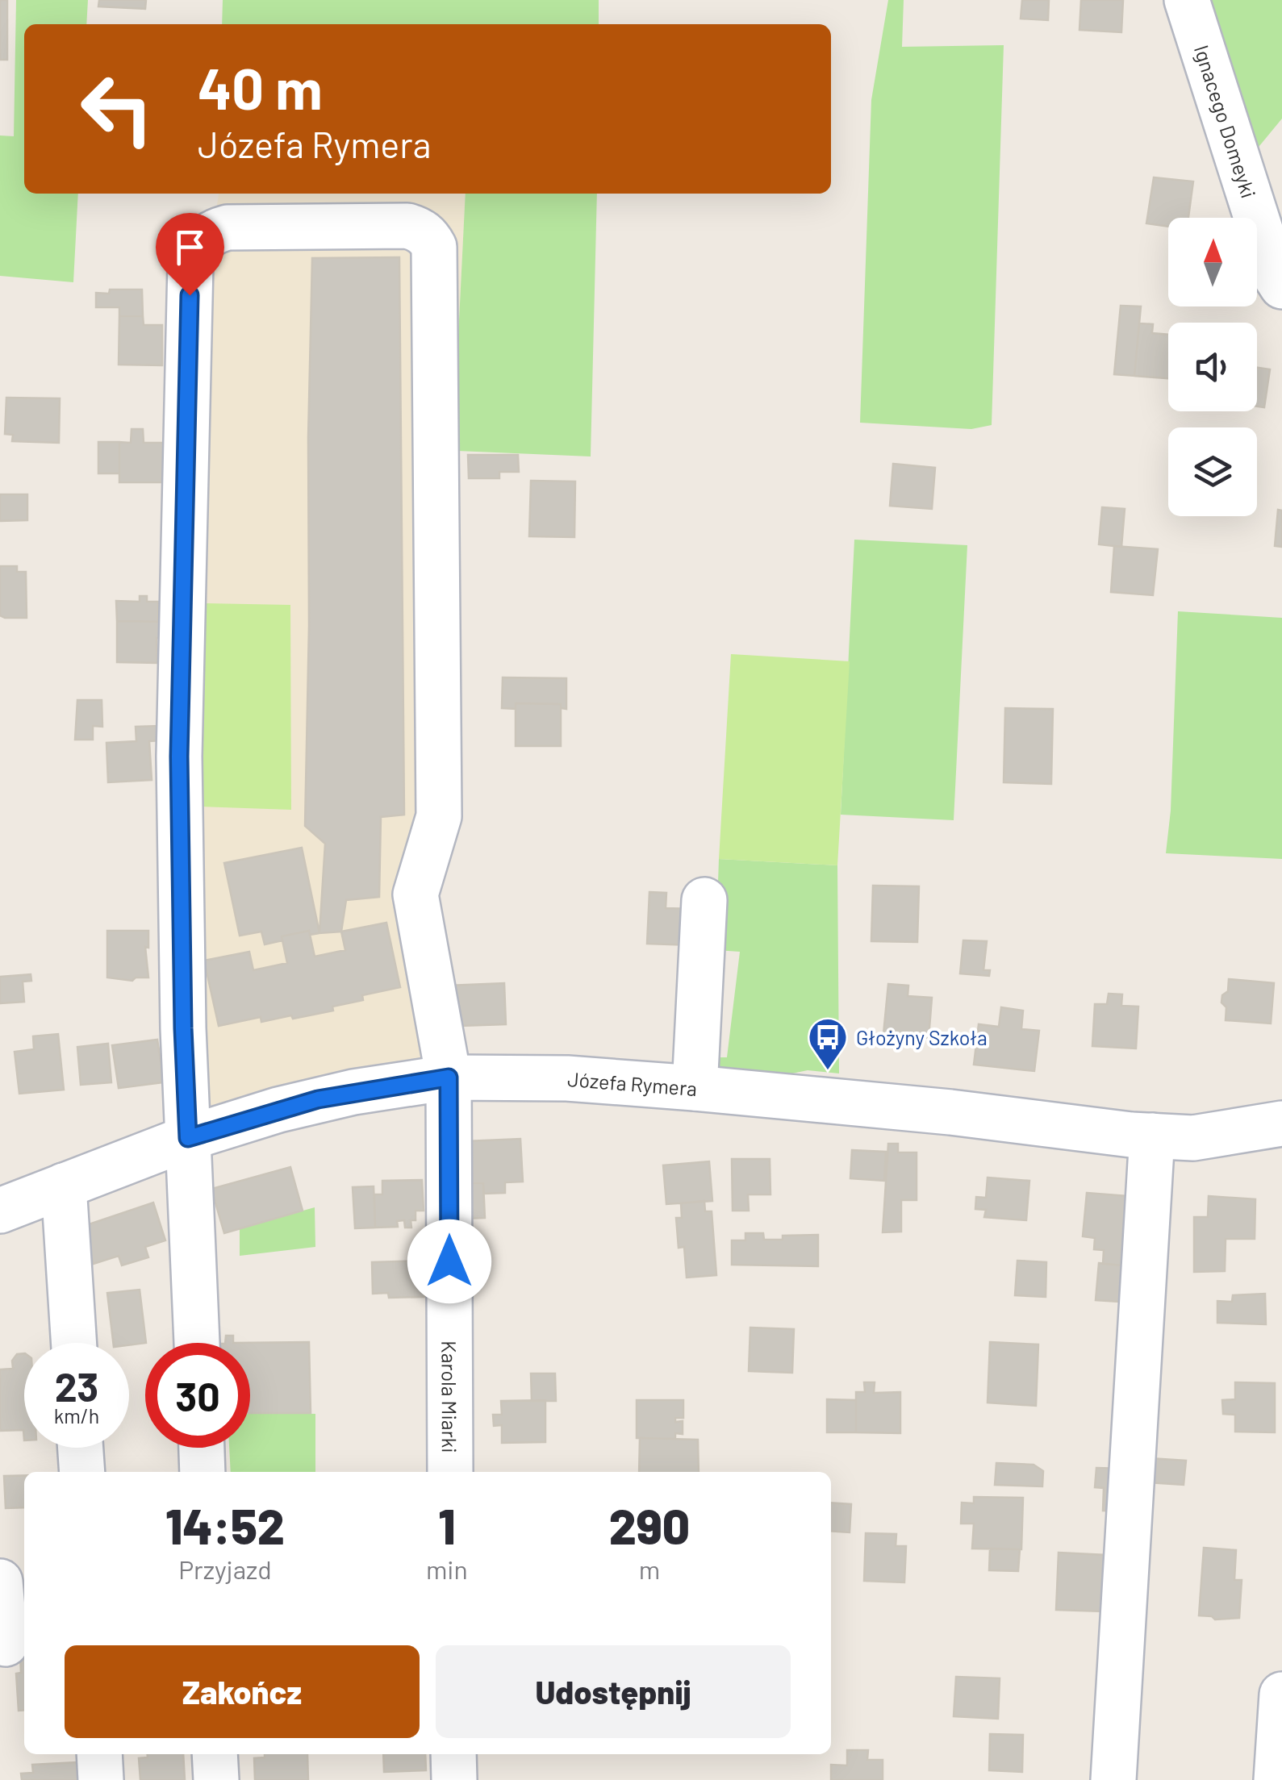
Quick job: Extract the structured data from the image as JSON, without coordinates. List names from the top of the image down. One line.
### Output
{"streets":{"street":["Ignacego Domeyki","Józefa Rymera","Karola Miarki"]},"crossings":[["Józefa Rymera","Karola Miarki"]],"places":{"bus stop":["Głożyny Szkoła"]},"north":"top","page":{"turn":["40 m","Józefa Rymera"],"speed":"23 km/h","limit":"30","eta":["14:52","Przyjazd","1","min","290","m"],"buttons":["Zakończ","Udostępnij"]}}
